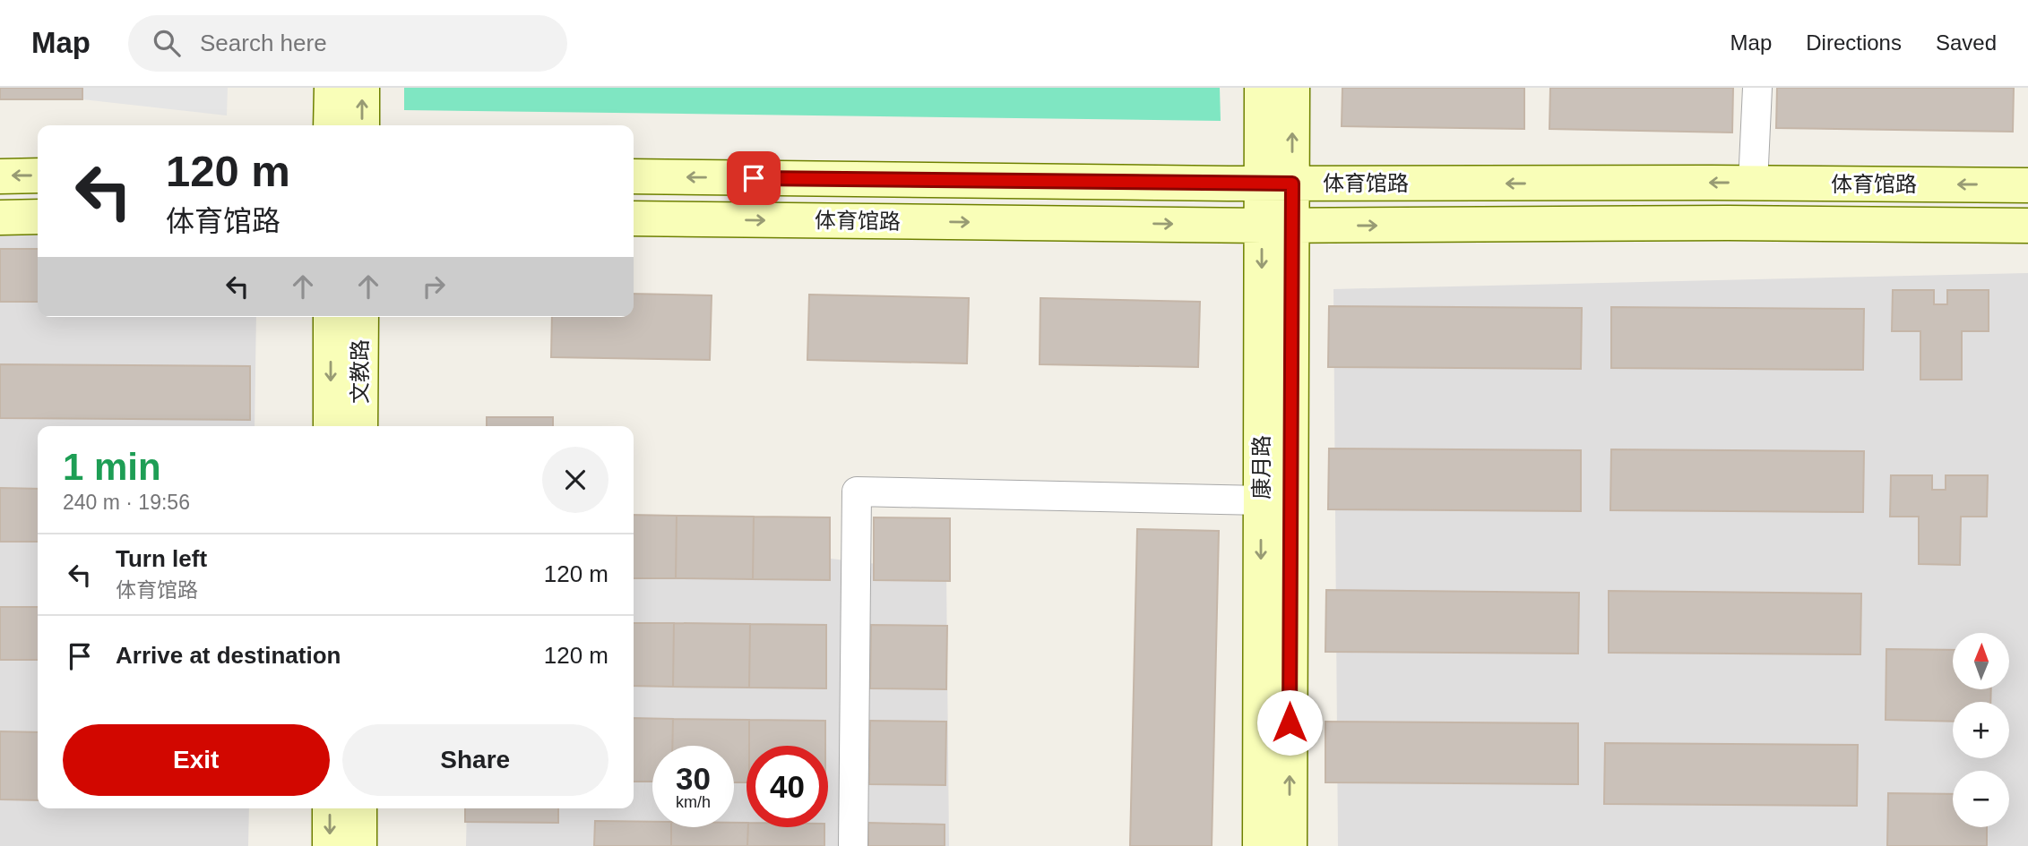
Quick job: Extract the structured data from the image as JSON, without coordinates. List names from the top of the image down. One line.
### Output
{"streets":{"main road":["体育馆路","文教路","康月路"]},"crossings":[["体育馆路","康月路"]],"north":"top","page":{"header":"Map","search":"Search here","nav":["Map","Directions","Saved"],"turn":["120 m","体育馆路"],"heading":["1 min","240 m · 19:56"],"list":[{"name":"Turn left","note":"体育馆路","value":"120 m"},{"name":"Arrive at destination","value":"120 m"}],"map_buttons":["+","−"],"buttons":["Exit","Share"],"speed":"30 km/h","limit":"40"}}
